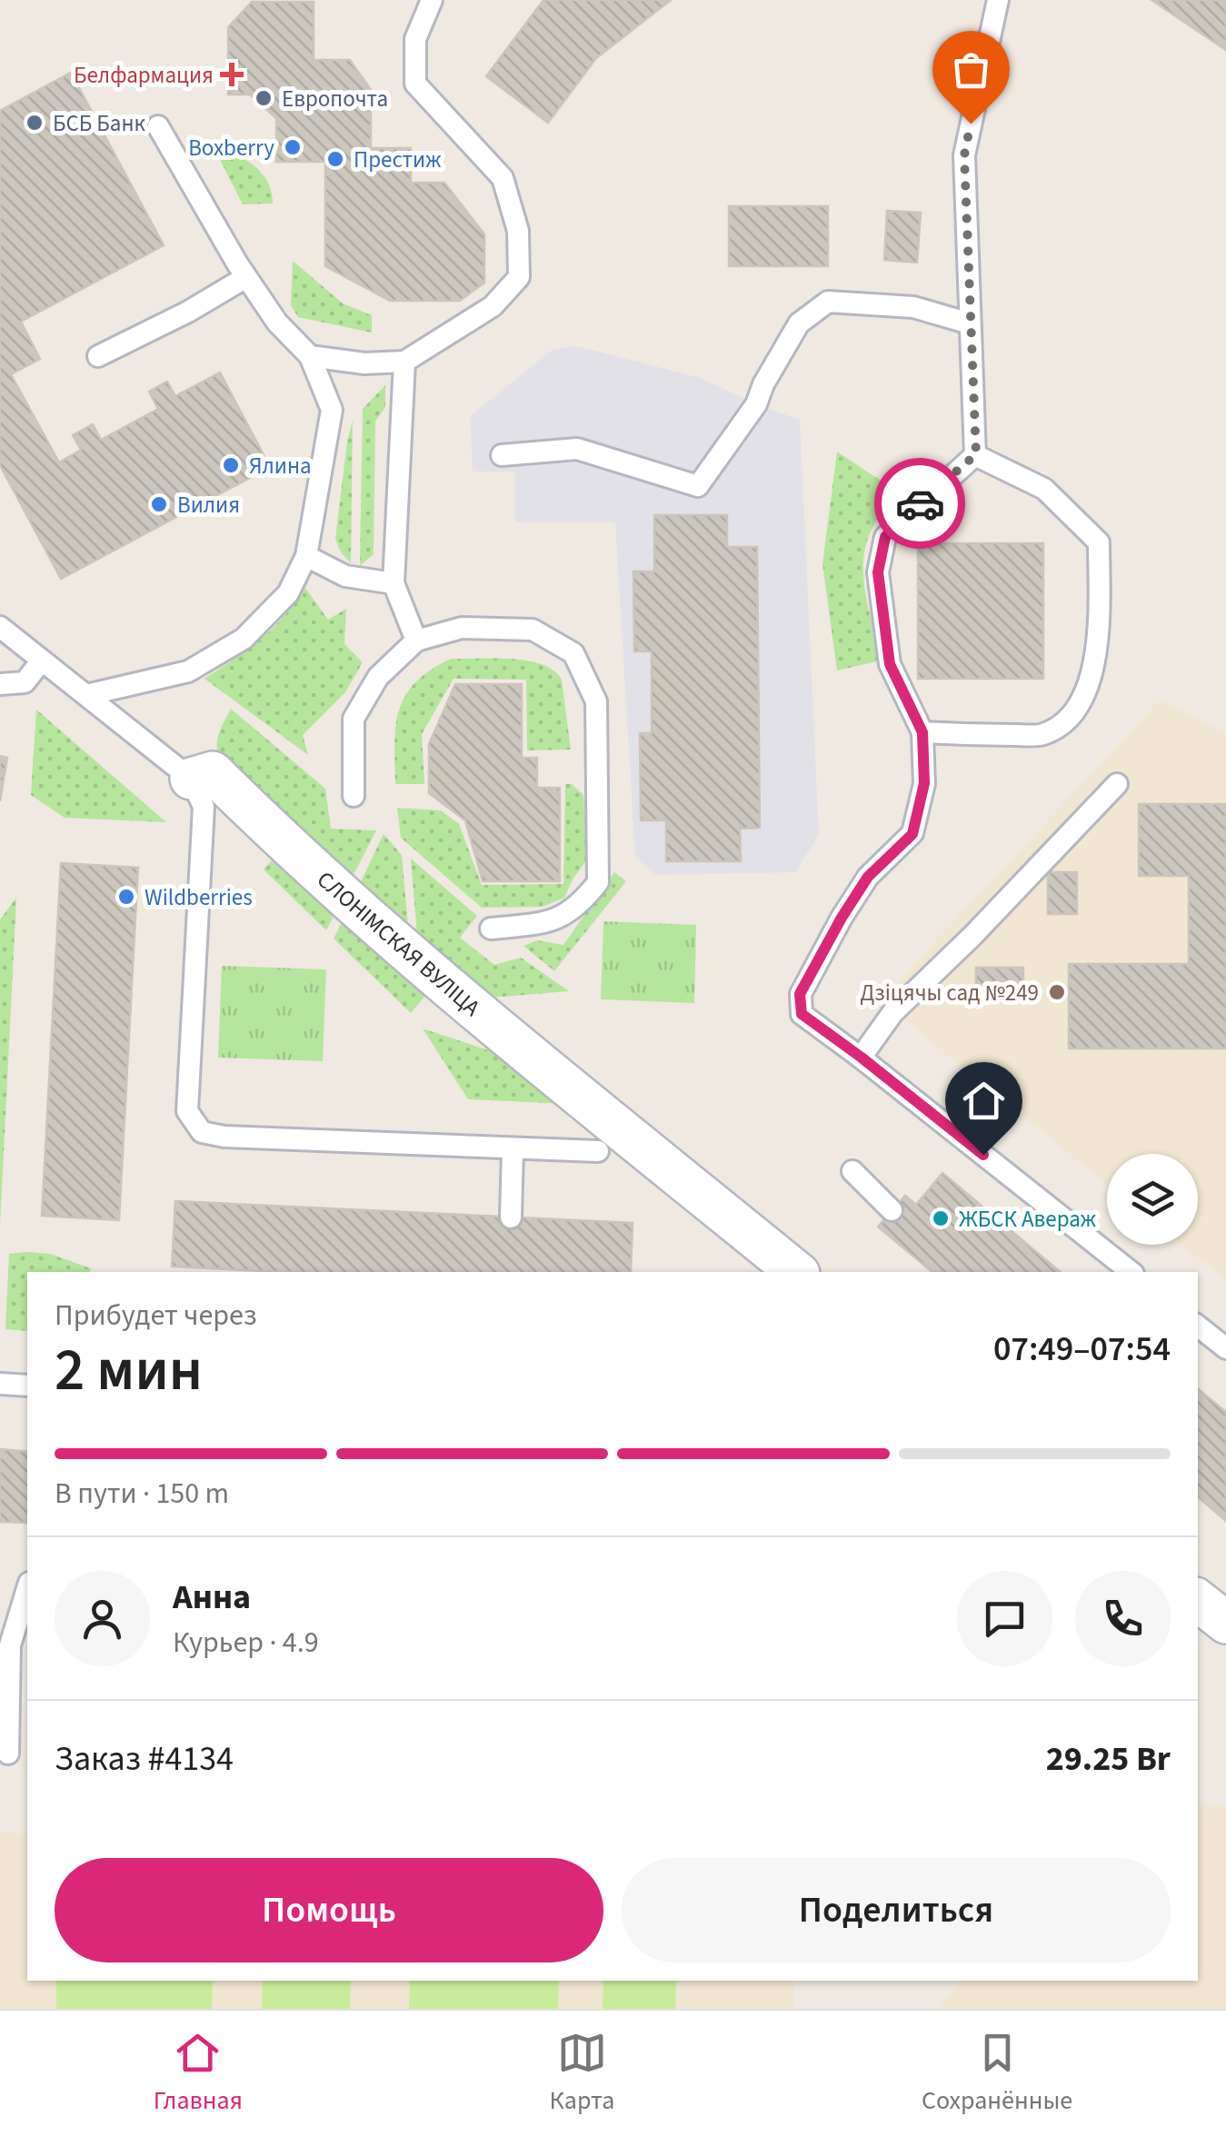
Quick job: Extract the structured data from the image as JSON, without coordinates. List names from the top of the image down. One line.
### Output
{"streets":{"street":["СЛОНІМСКАЯ ВУЛІЦА"]},"places":{"health":["Белфармация"],"other":["Европочта","БСБ Банк","Boxberry","Престиж","Ялина","Вилия","Wildberries","Дзіцячы сад №249","ЖБСК Авераж"]},"page":{"heading":["2 мин","Прибудет через","07:49–07:54"],"panel":["Анна","Курьер · 4.9","Заказ #4134","29.25 Br"],"bar":"В пути · 150 m","buttons":["Помощь","Поделиться"],"tabs":["Главная","Карта","Сохранённые"]}}
